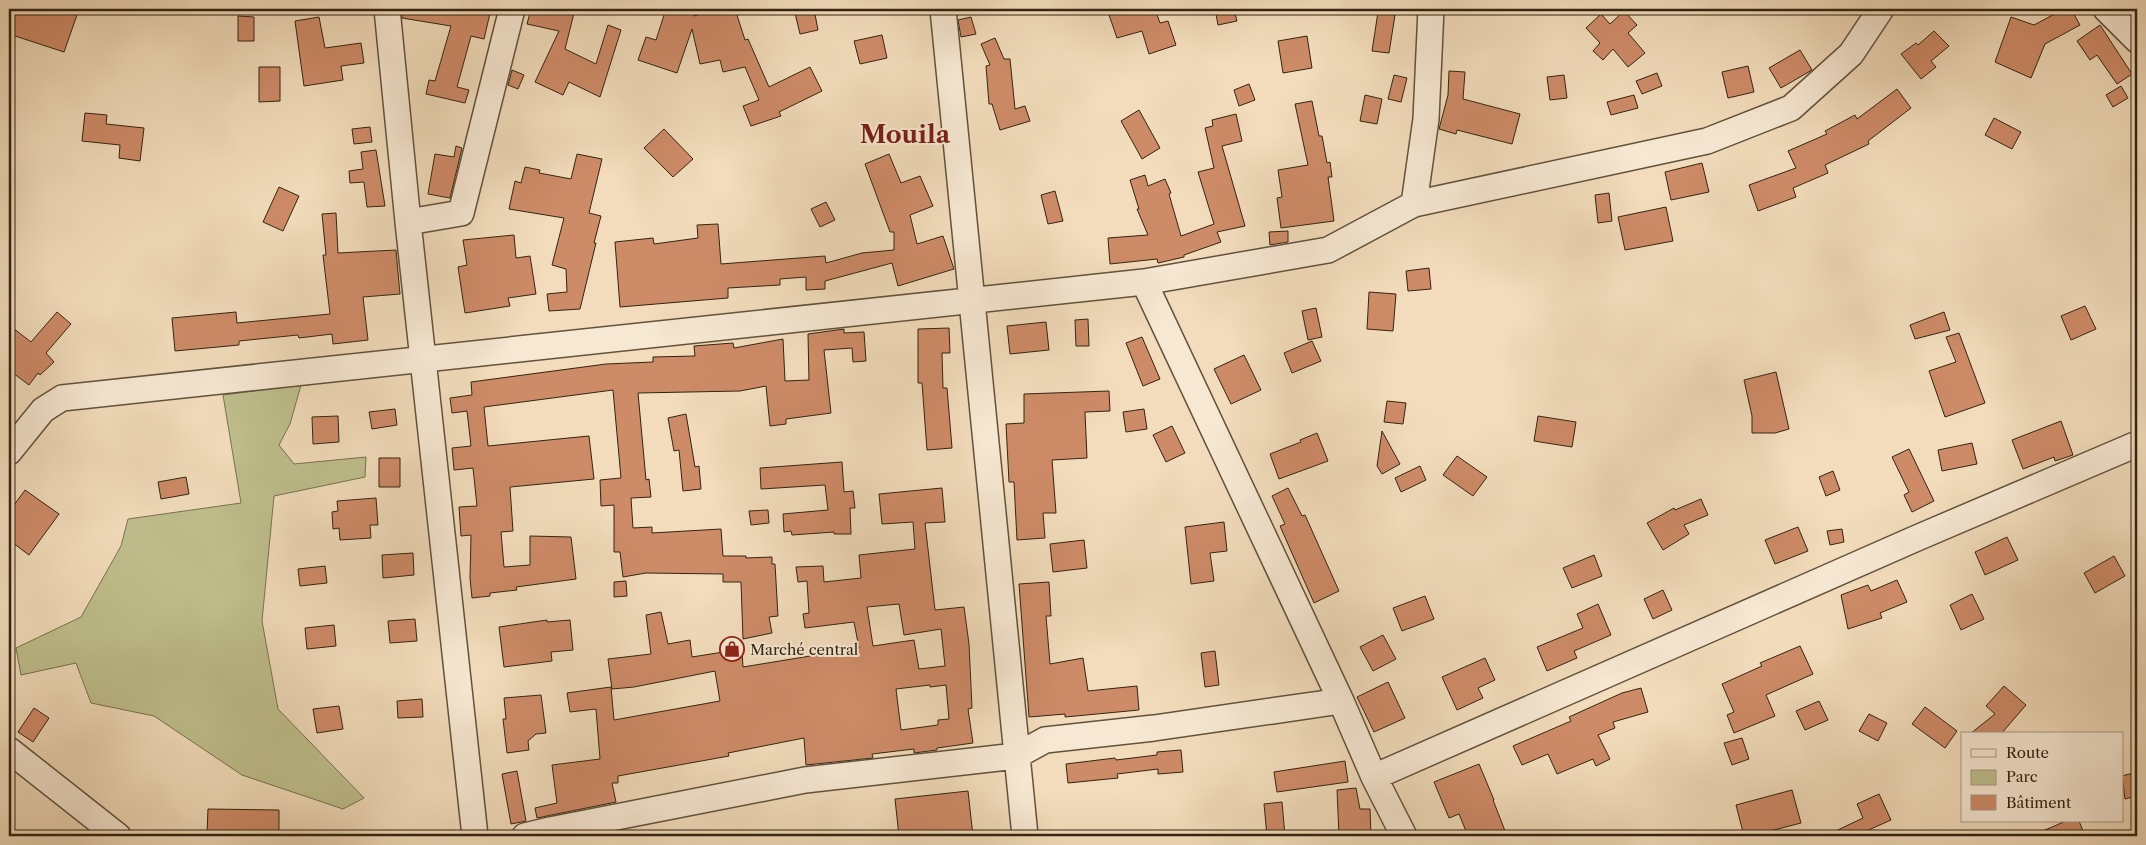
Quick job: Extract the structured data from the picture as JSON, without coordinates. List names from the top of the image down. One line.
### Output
{"districts":["Mouila"],"places":{"shop":["Marché central"]},"legend":["Route","Parc","Bâtiment"]}
